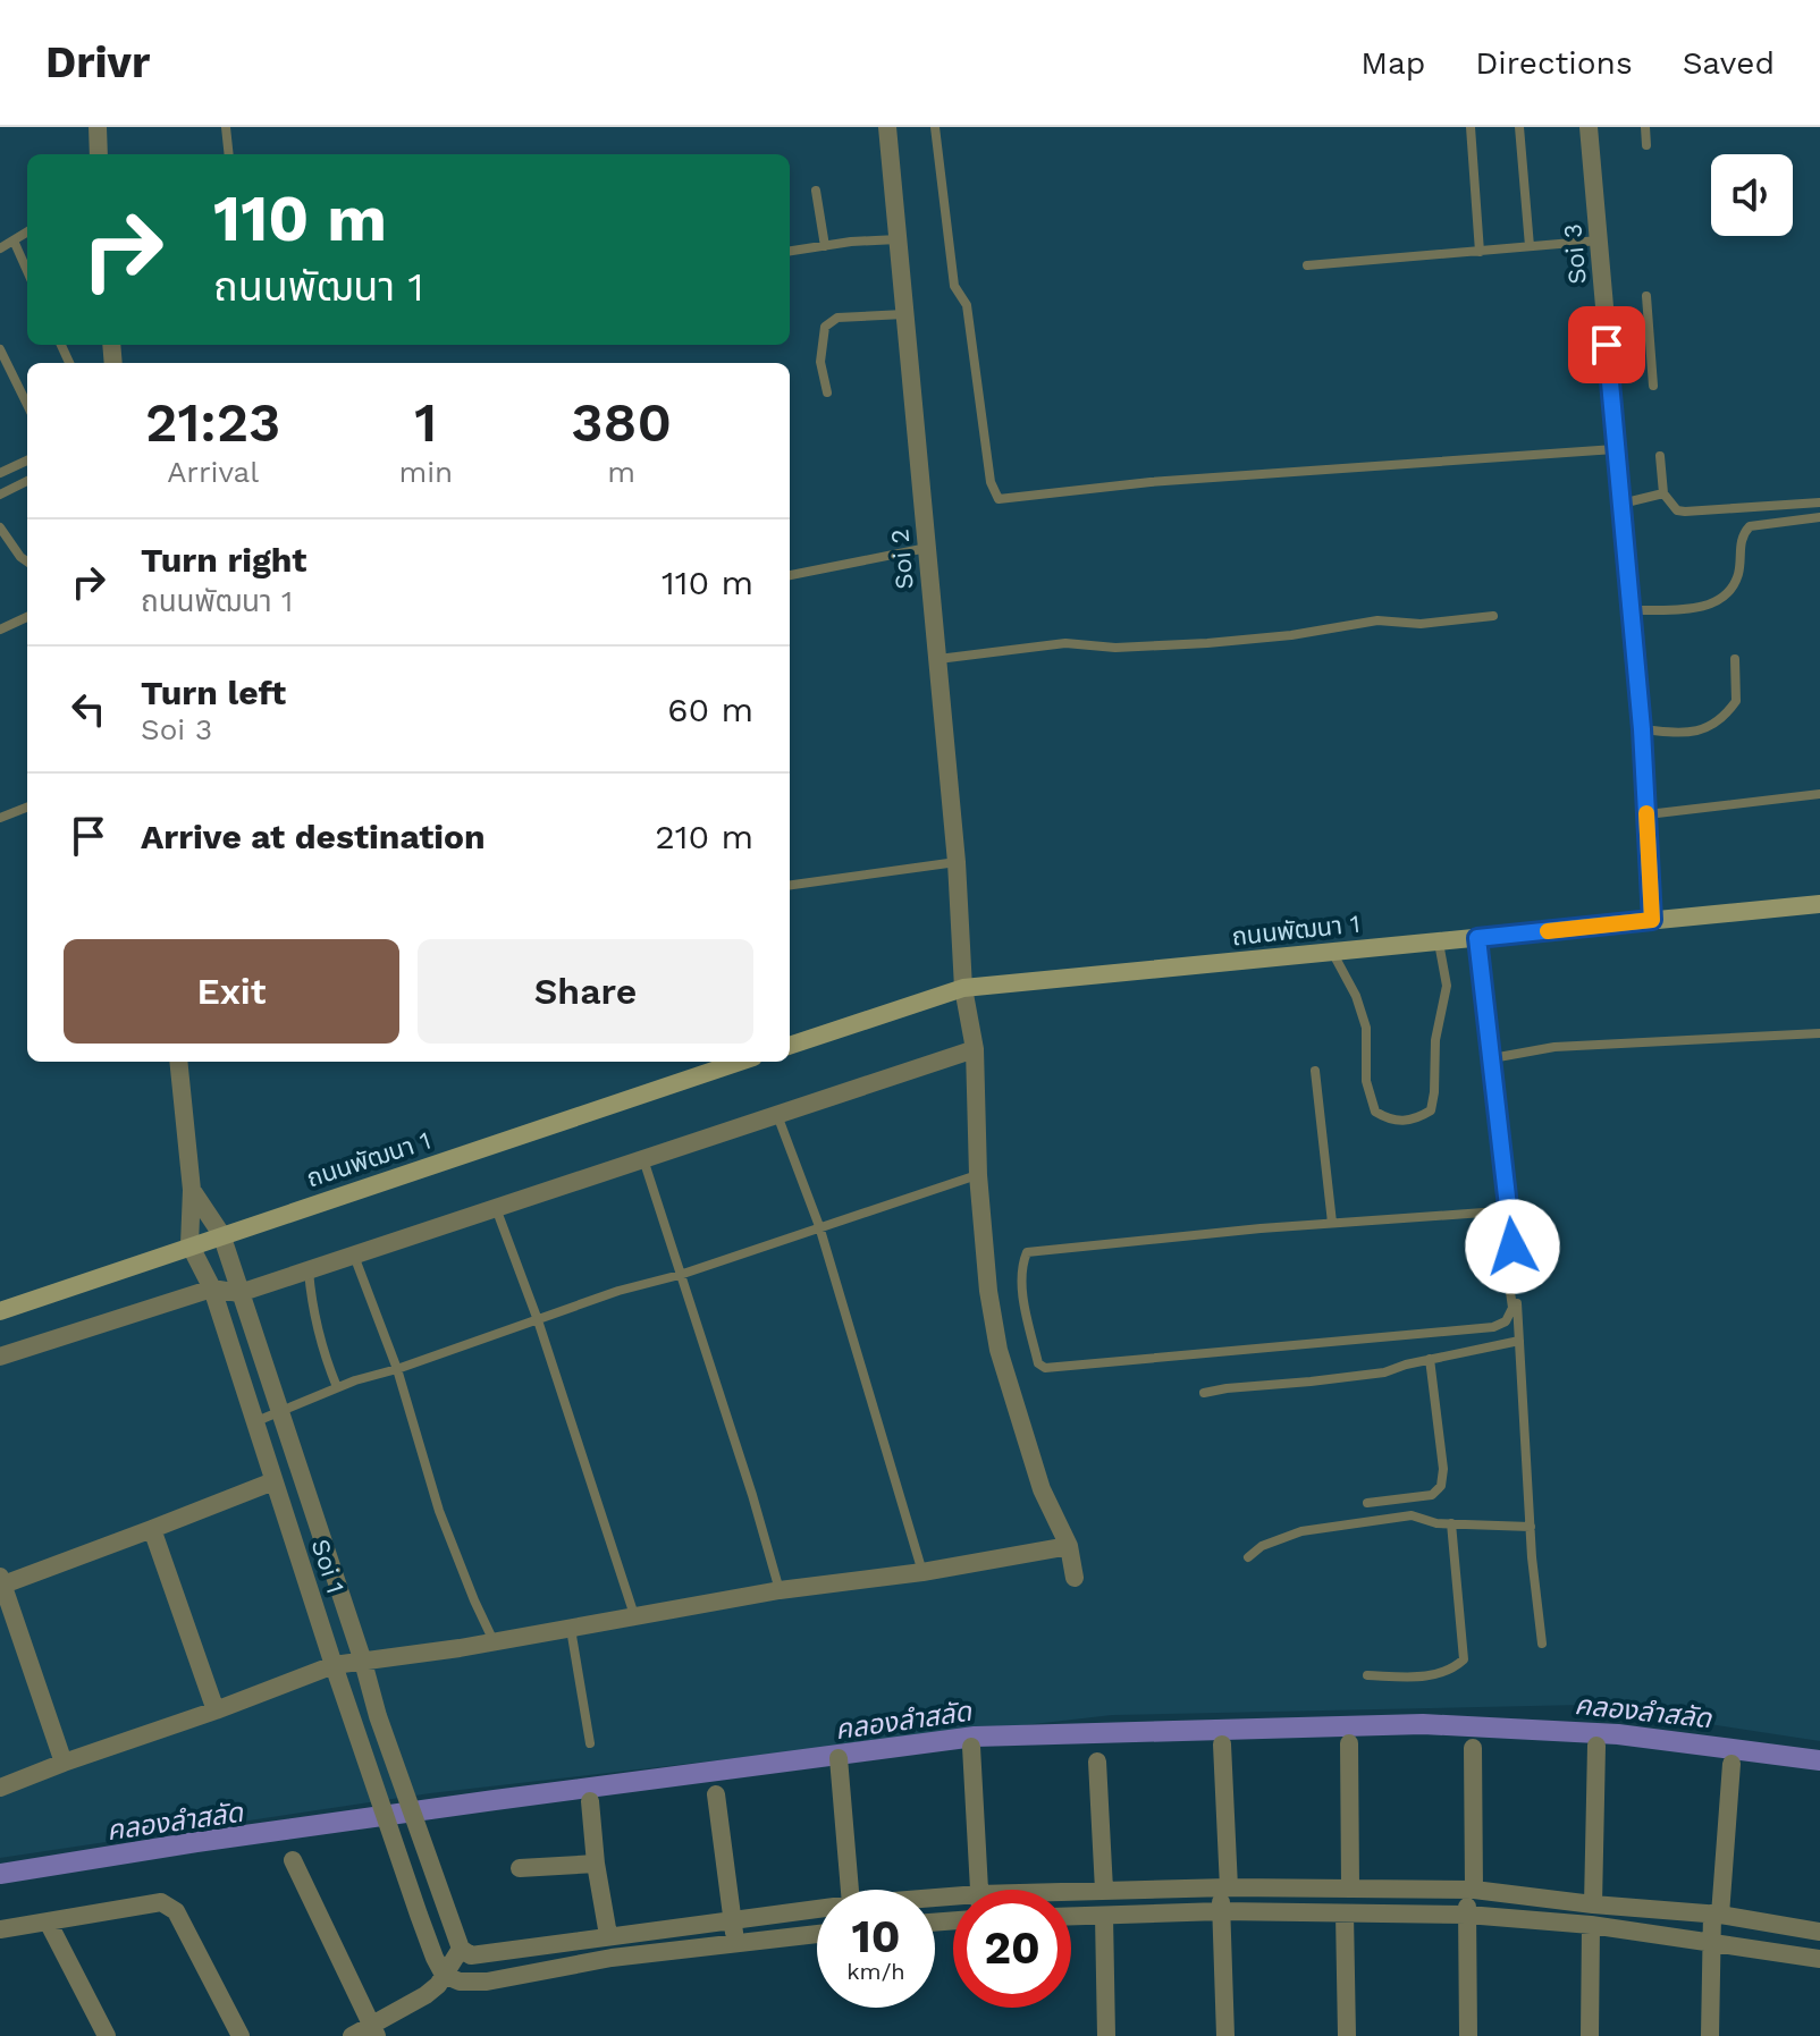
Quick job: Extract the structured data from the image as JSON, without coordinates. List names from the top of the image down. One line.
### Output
{"streets":{"main road":["ถนนพัฒนา 1"],"street":["Soi 3","Soi 2","Soi 1"]},"crossings":[["Soi 3","ถนนพัฒนา 1"],["Soi 2","ถนนพัฒนา 1"],["ถนนพัฒนา 1","Soi 1"]],"water":["คลองลำสลัด"],"page":{"header":"Drivr","nav":["Map","Directions","Saved"],"turn":["110 m","ถนนพัฒนา 1"],"eta":["21:23","Arrival","1","min","380","m"],"list":[{"name":"Turn right","note":"ถนนพัฒนา 1","value":"110 m"},{"name":"Turn left","note":"Soi 3","value":"60 m"},{"name":"Arrive at destination","value":"210 m"}],"buttons":["Exit","Share"],"speed":"10 km/h","limit":"20"}}
